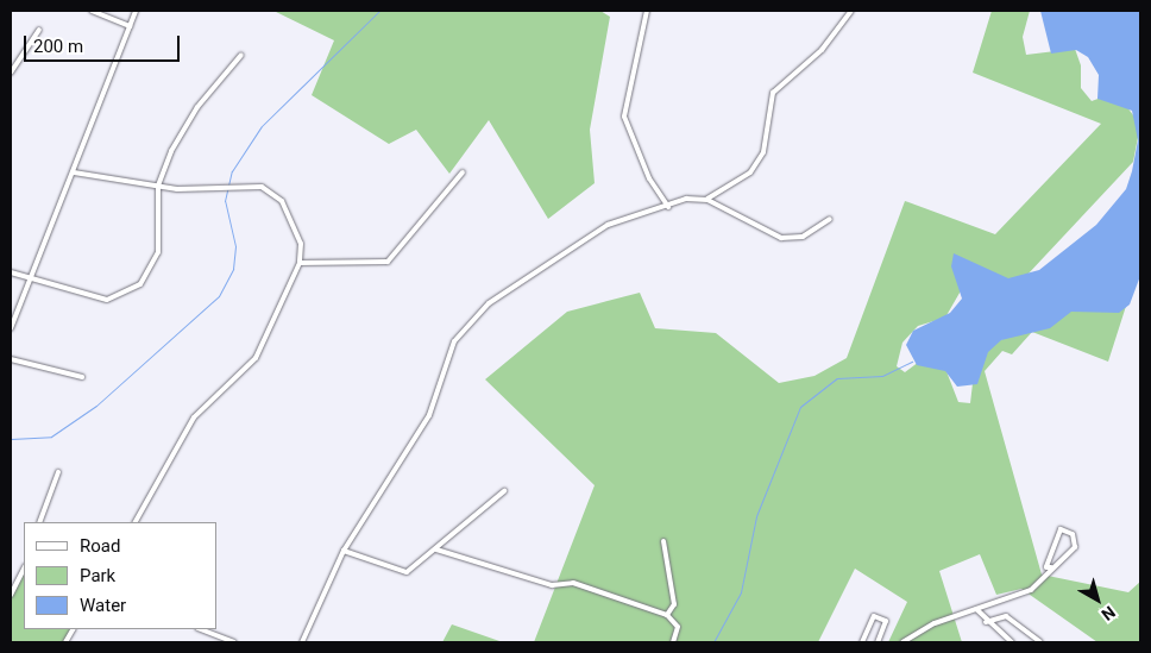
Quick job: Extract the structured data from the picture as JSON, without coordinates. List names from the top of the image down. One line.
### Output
{"legend":["Road","Park","Water"],"scale_bar":"200 m","north":"bottom right"}
